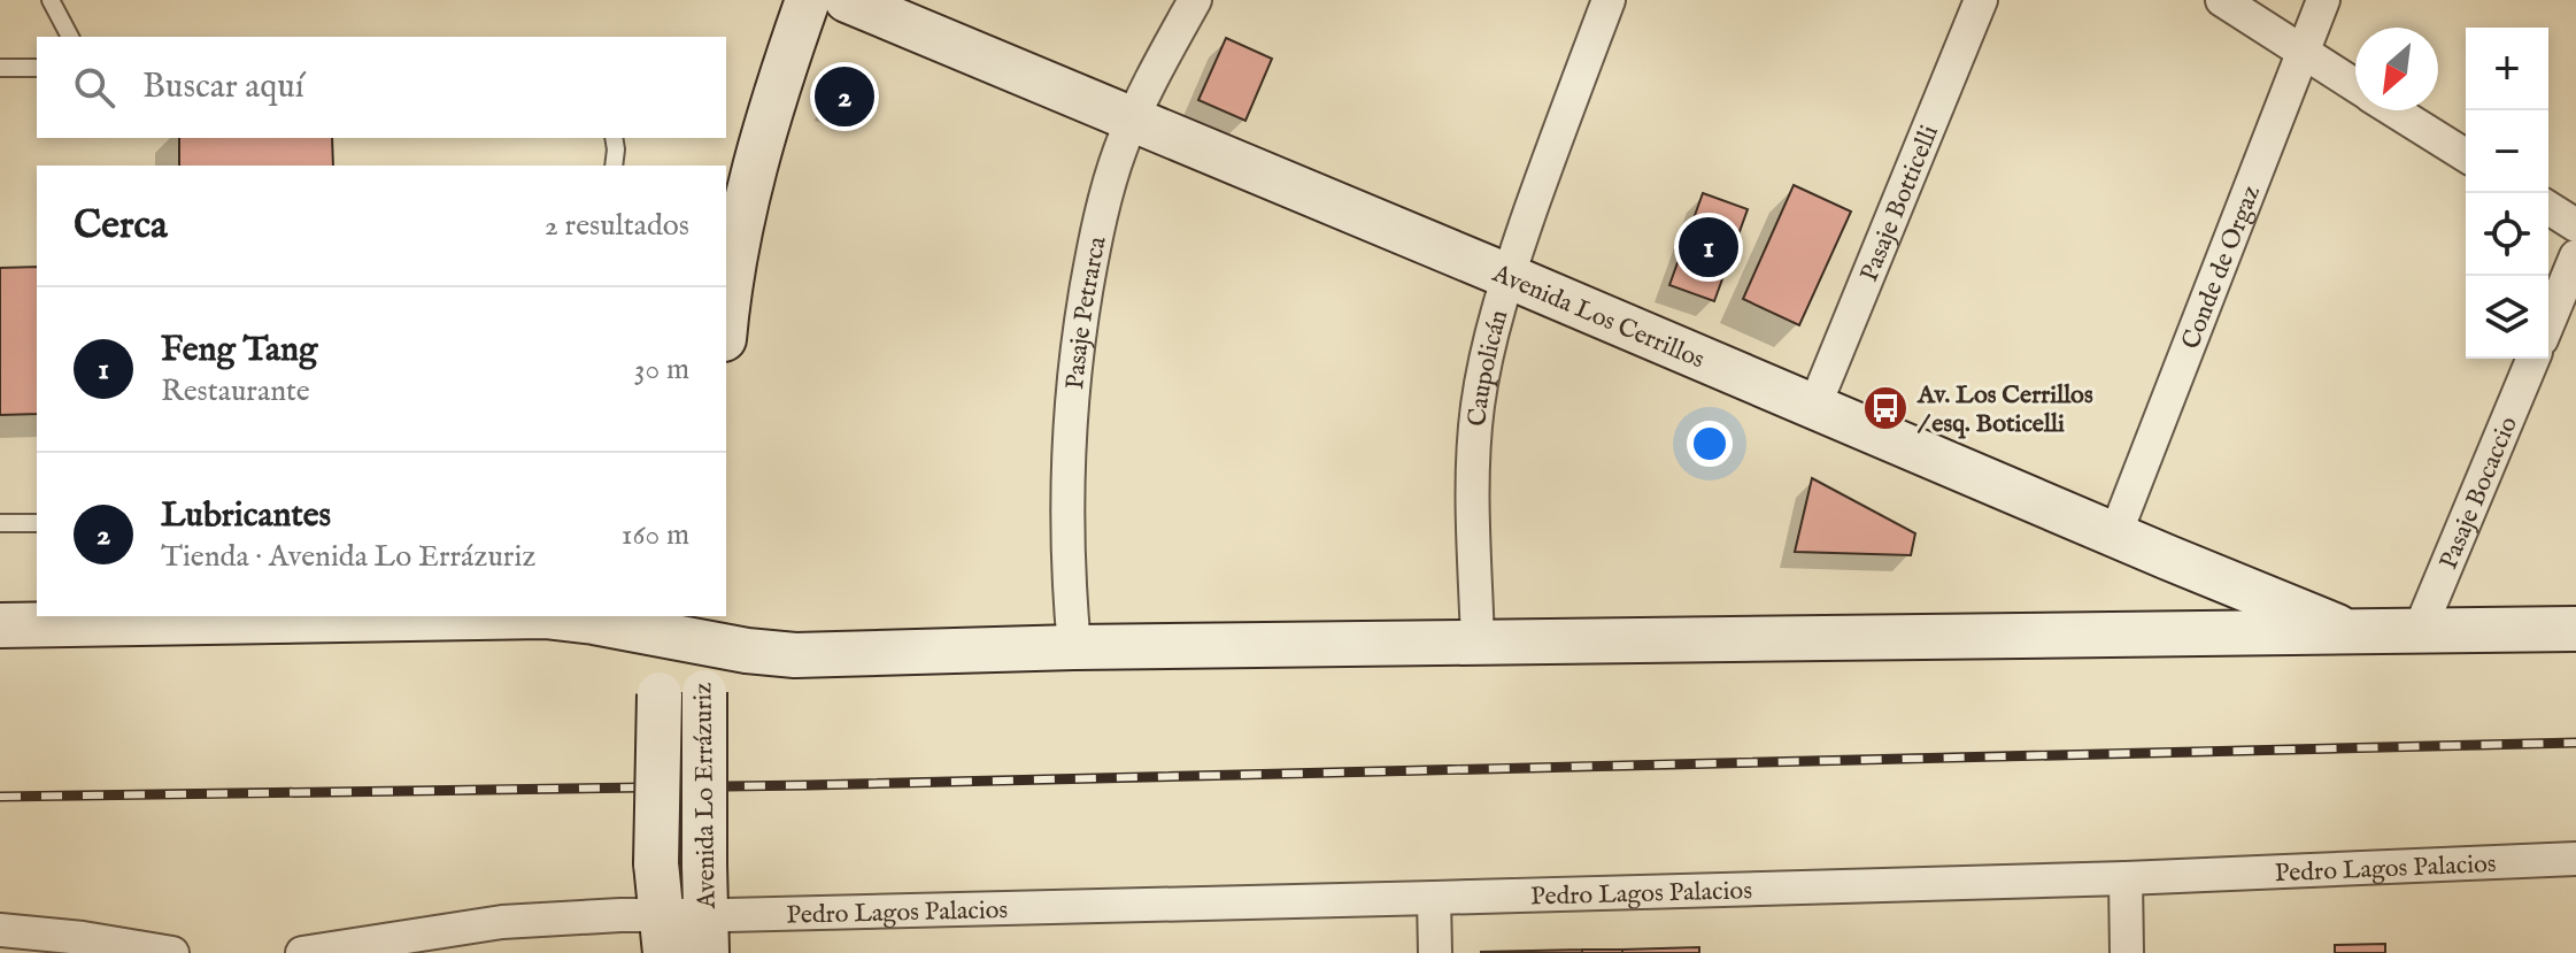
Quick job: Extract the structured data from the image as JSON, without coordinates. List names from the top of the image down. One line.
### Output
{"streets":{"main road":["Avenida Los Cerrillos","Avenida Lo Errázuriz"],"street":["Pasaje Botticelli","Conde de Orgaz","Pasaje Petrarca","Caupolicán","Pasaje Bocaccio","Pedro Lagos Palacios"]},"crossings":[["Pasaje Botticelli","Avenida Los Cerrillos"],["Conde de Orgaz","Avenida Los Cerrillos"],["Pasaje Petrarca","Avenida Los Cerrillos"],["Avenida Los Cerrillos","Caupolicán"],["Avenida Lo Errázuriz","Pedro Lagos Palacios"]],"places":{"bus stop":["Av. Los Cerrillos / esq. Boticelli"]},"north":"bottom left","page":{"map_buttons":["+","−"],"search":"Buscar aquí","pins":["2","1"],"heading":["Cerca","2 resultados"],"list":[{"mark":"1","name":"Feng Tang","note":"Restaurante","value":"30 m"},{"mark":"2","name":"Lubricantes","note":"Tienda · Avenida Lo Errázuriz","value":"160 m"}]}}
